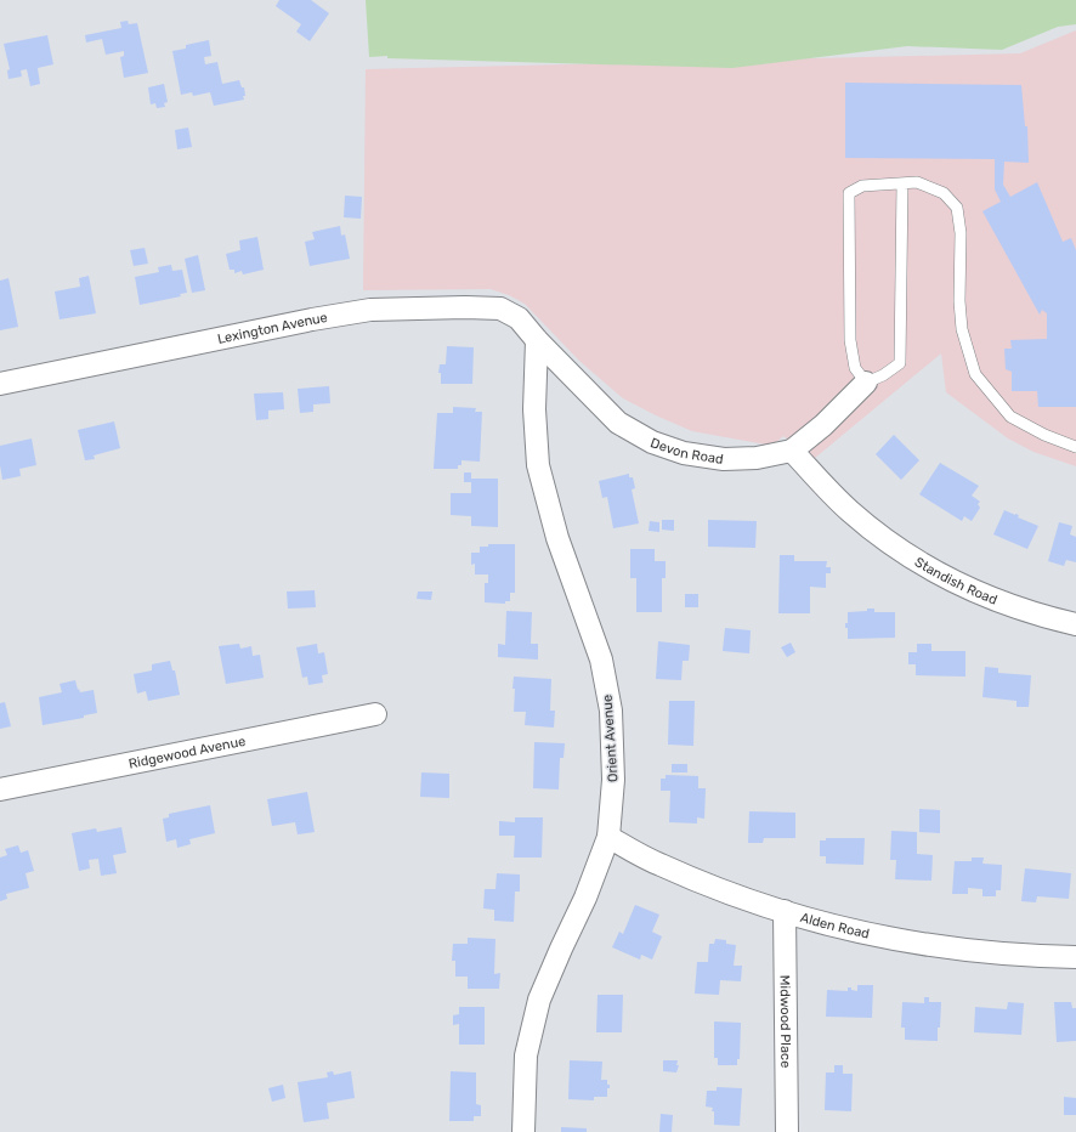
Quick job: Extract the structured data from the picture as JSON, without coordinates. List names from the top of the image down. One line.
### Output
{"streets":{"street":["Lexington Avenue","Devon Road","Standish Road","Orient Avenue","Ridgewood Avenue","Alden Road","Midwood Place"]},"crossings":[["Lexington Avenue","Devon Road"],["Lexington Avenue","Orient Avenue"],["Devon Road","Standish Road"],["Devon Road","Orient Avenue"],["Orient Avenue","Alden Road"],["Alden Road","Midwood Place"]]}
